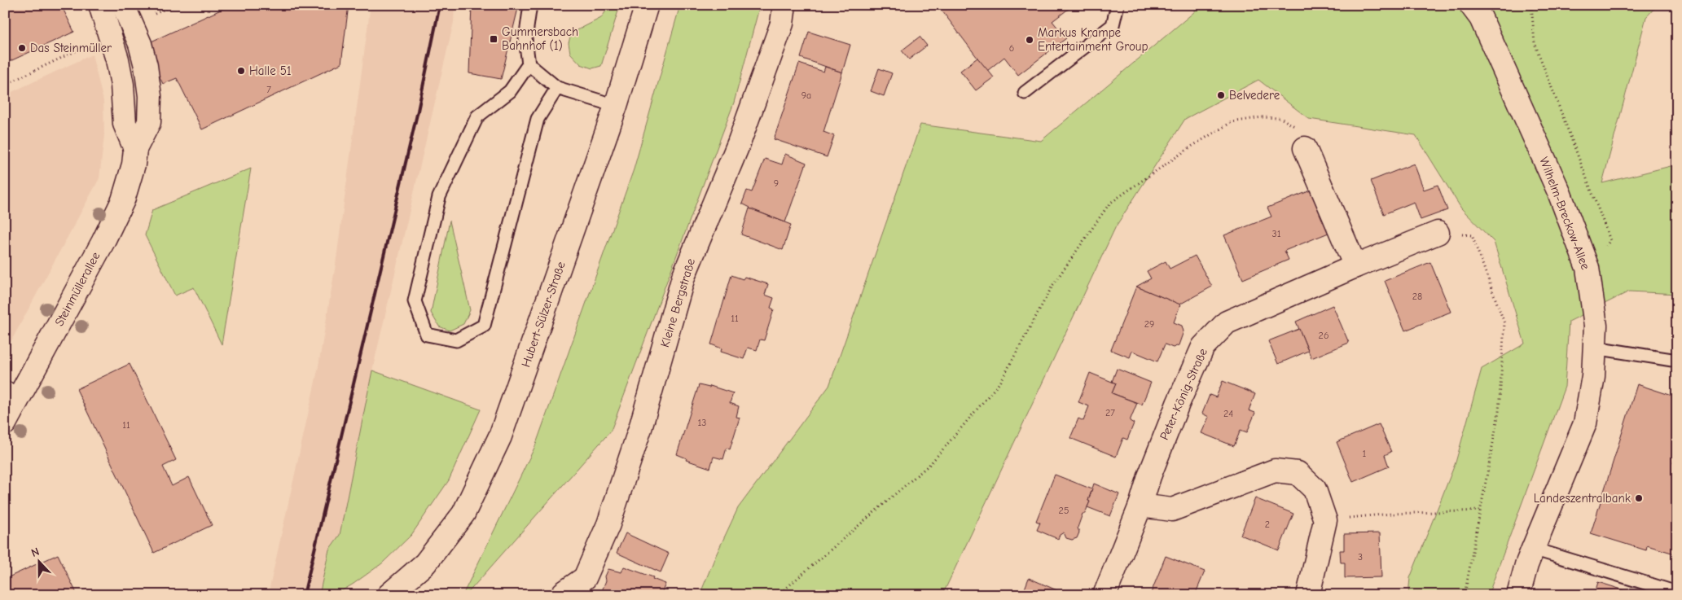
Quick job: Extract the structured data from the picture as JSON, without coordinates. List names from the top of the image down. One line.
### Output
{"streets":{"street":["Wilhelm-Breckow-Allee","Steinmüllerallee","Kleine Bergstraße","Hubert-Sülzer-Straße","Peter-König-Straße"]},"places":{"transit":["Gummersbach Bahnhof (1)"],"other":["Markus Krampe Entertainment Group","Das Steinmüller","Halle 51","Belvedere","Landeszentralbank"]},"house_numbers":["6","7","9a","9","31","28","11","29","26","27","24","13","11","1","25","2","3"],"north":"top"}
